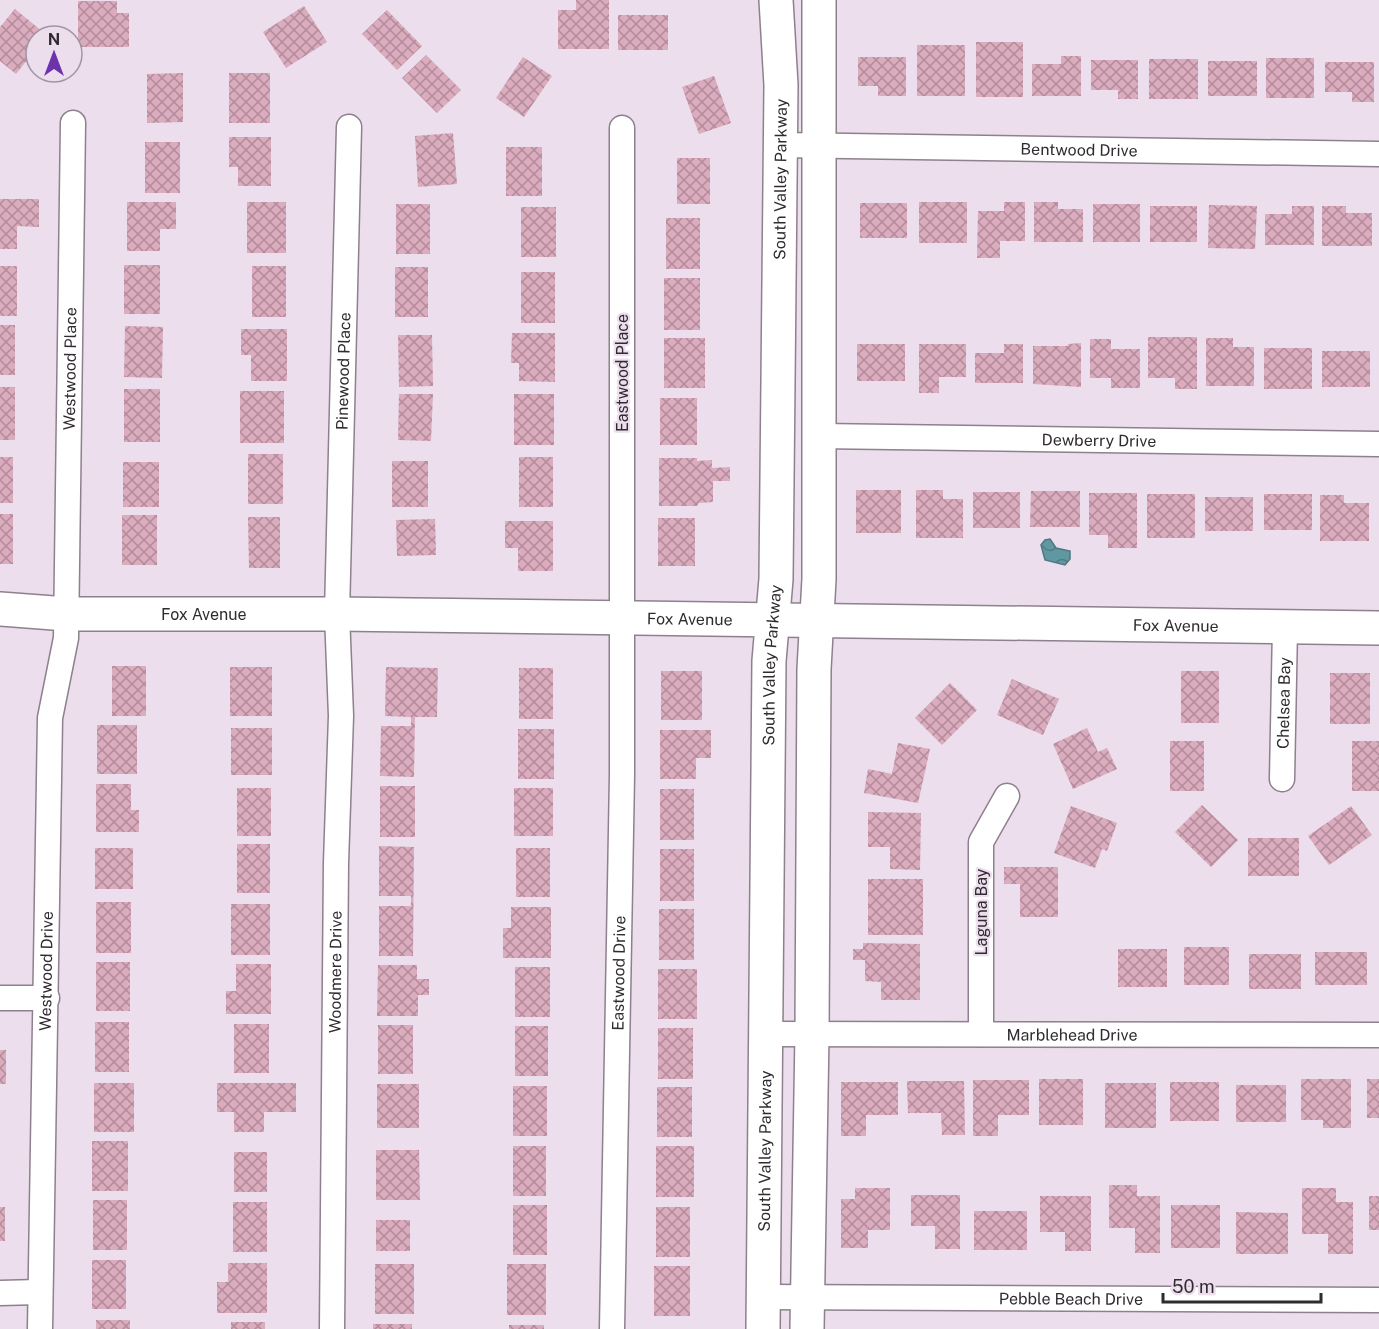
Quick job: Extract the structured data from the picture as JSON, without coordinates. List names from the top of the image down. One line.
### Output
{"streets":{"main road":["South Valley Parkway","Fox Avenue"],"street":["Bentwood Drive","Westwood Place","Pinewood Place","Eastwood Place","Dewberry Drive","Chelsea Bay","Laguna Bay","Westwood Drive","Woodmere Drive","Eastwood Drive","Marblehead Drive","Pebble Beach Drive"]},"crossings":[["Bentwood Drive","South Valley Parkway"],["South Valley Parkway","Fox Avenue"],["South Valley Parkway","Marblehead Drive"],["South Valley Parkway","Pebble Beach Drive"],["Westwood Place","Fox Avenue"],["Westwood Place","Westwood Drive"],["Pinewood Place","Fox Avenue"],["Pinewood Place","Woodmere Drive"],["Eastwood Place","Fox Avenue"],["Eastwood Place","Eastwood Drive"],["Fox Avenue","Chelsea Bay"],["Fox Avenue","Westwood Drive"],["Fox Avenue","Woodmere Drive"],["Fox Avenue","Eastwood Drive"],["Laguna Bay","Marblehead Drive"]],"scale_bar":"50 m","north":"top"}
